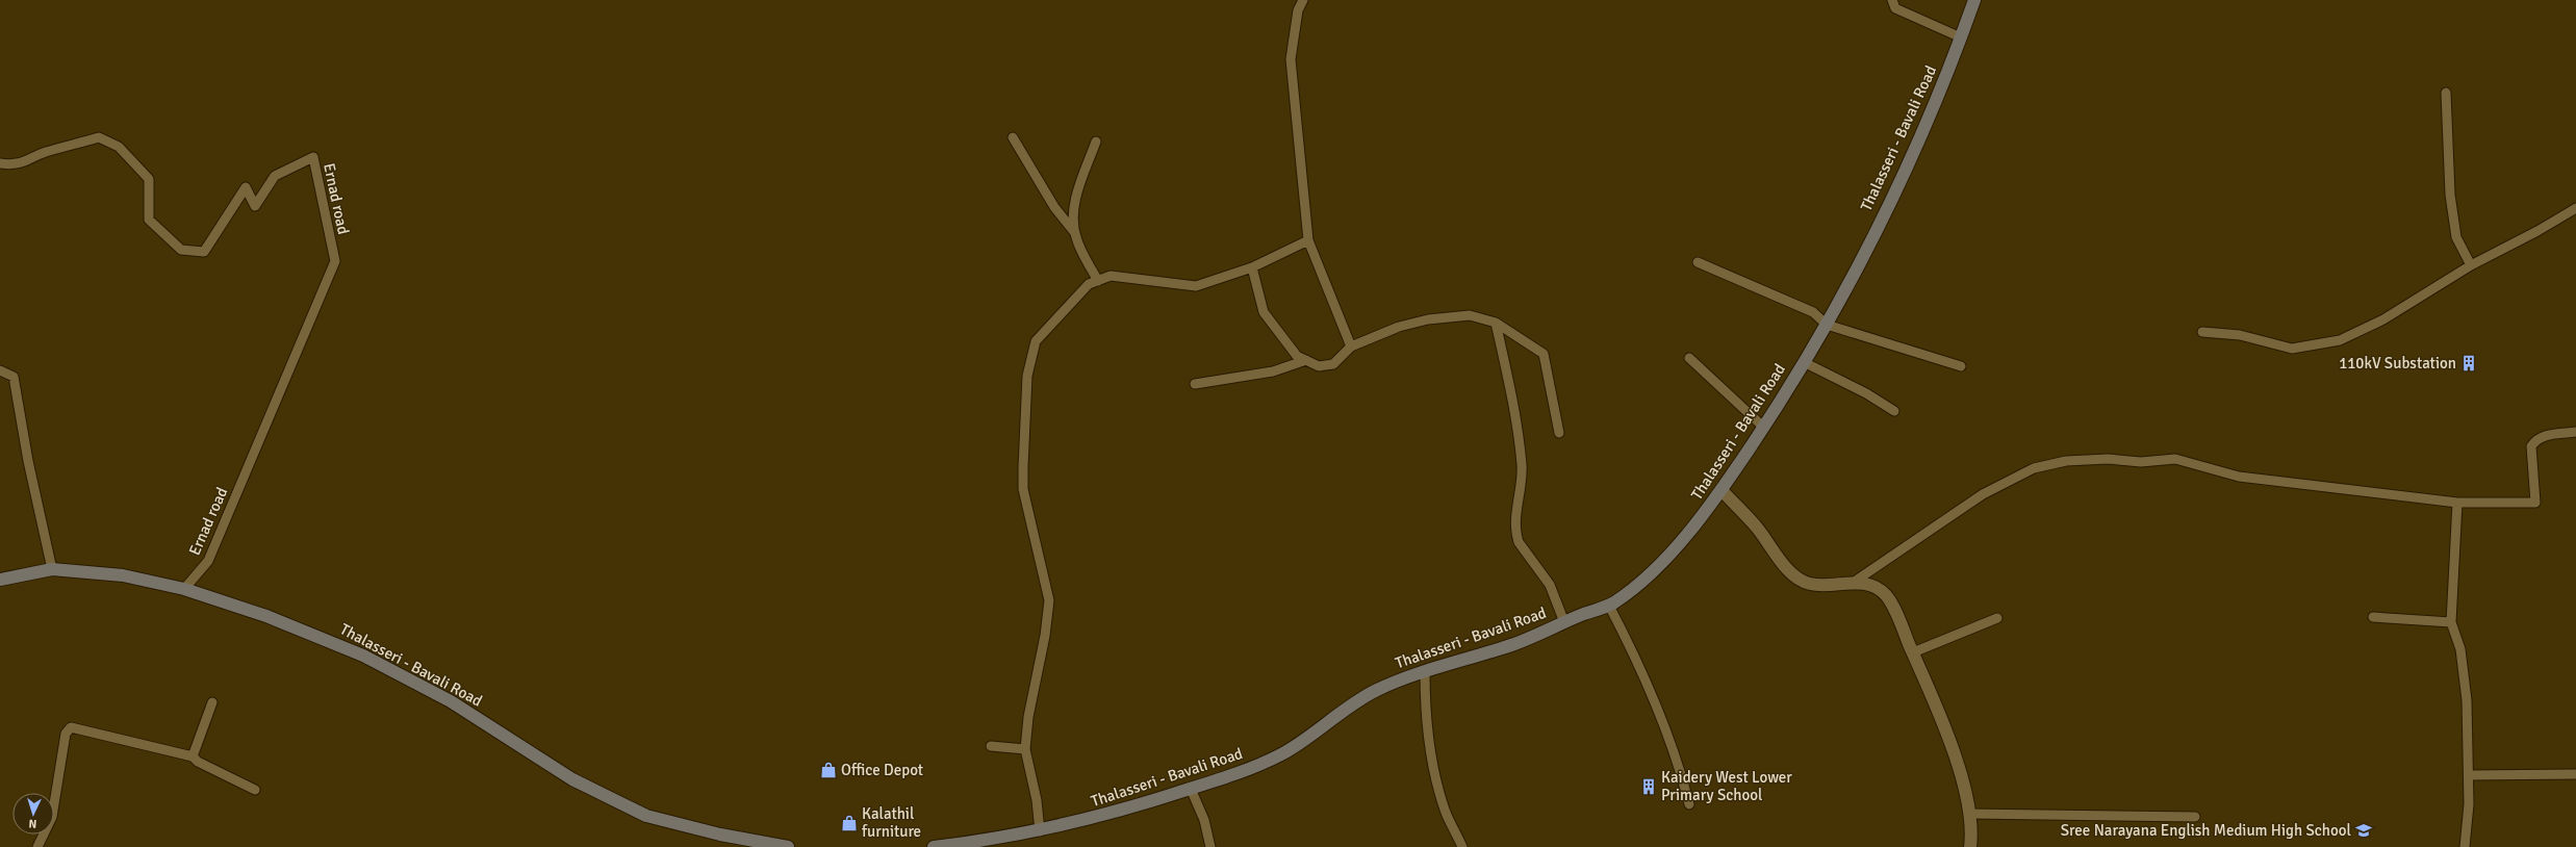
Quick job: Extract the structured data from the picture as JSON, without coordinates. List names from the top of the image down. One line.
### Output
{"streets":{"main road":["Thalasseri - Bavali Road"],"street":["Ernad road"]},"crossings":[["Thalasseri - Bavali Road","Ernad road"]],"places":{"building":["110kV Substation","Kaidery West Lower Primary School"],"shop":["Office Depot","Kalathil furniture"],"school or university":["Sree Narayana English Medium High School"]},"north":"bottom"}
